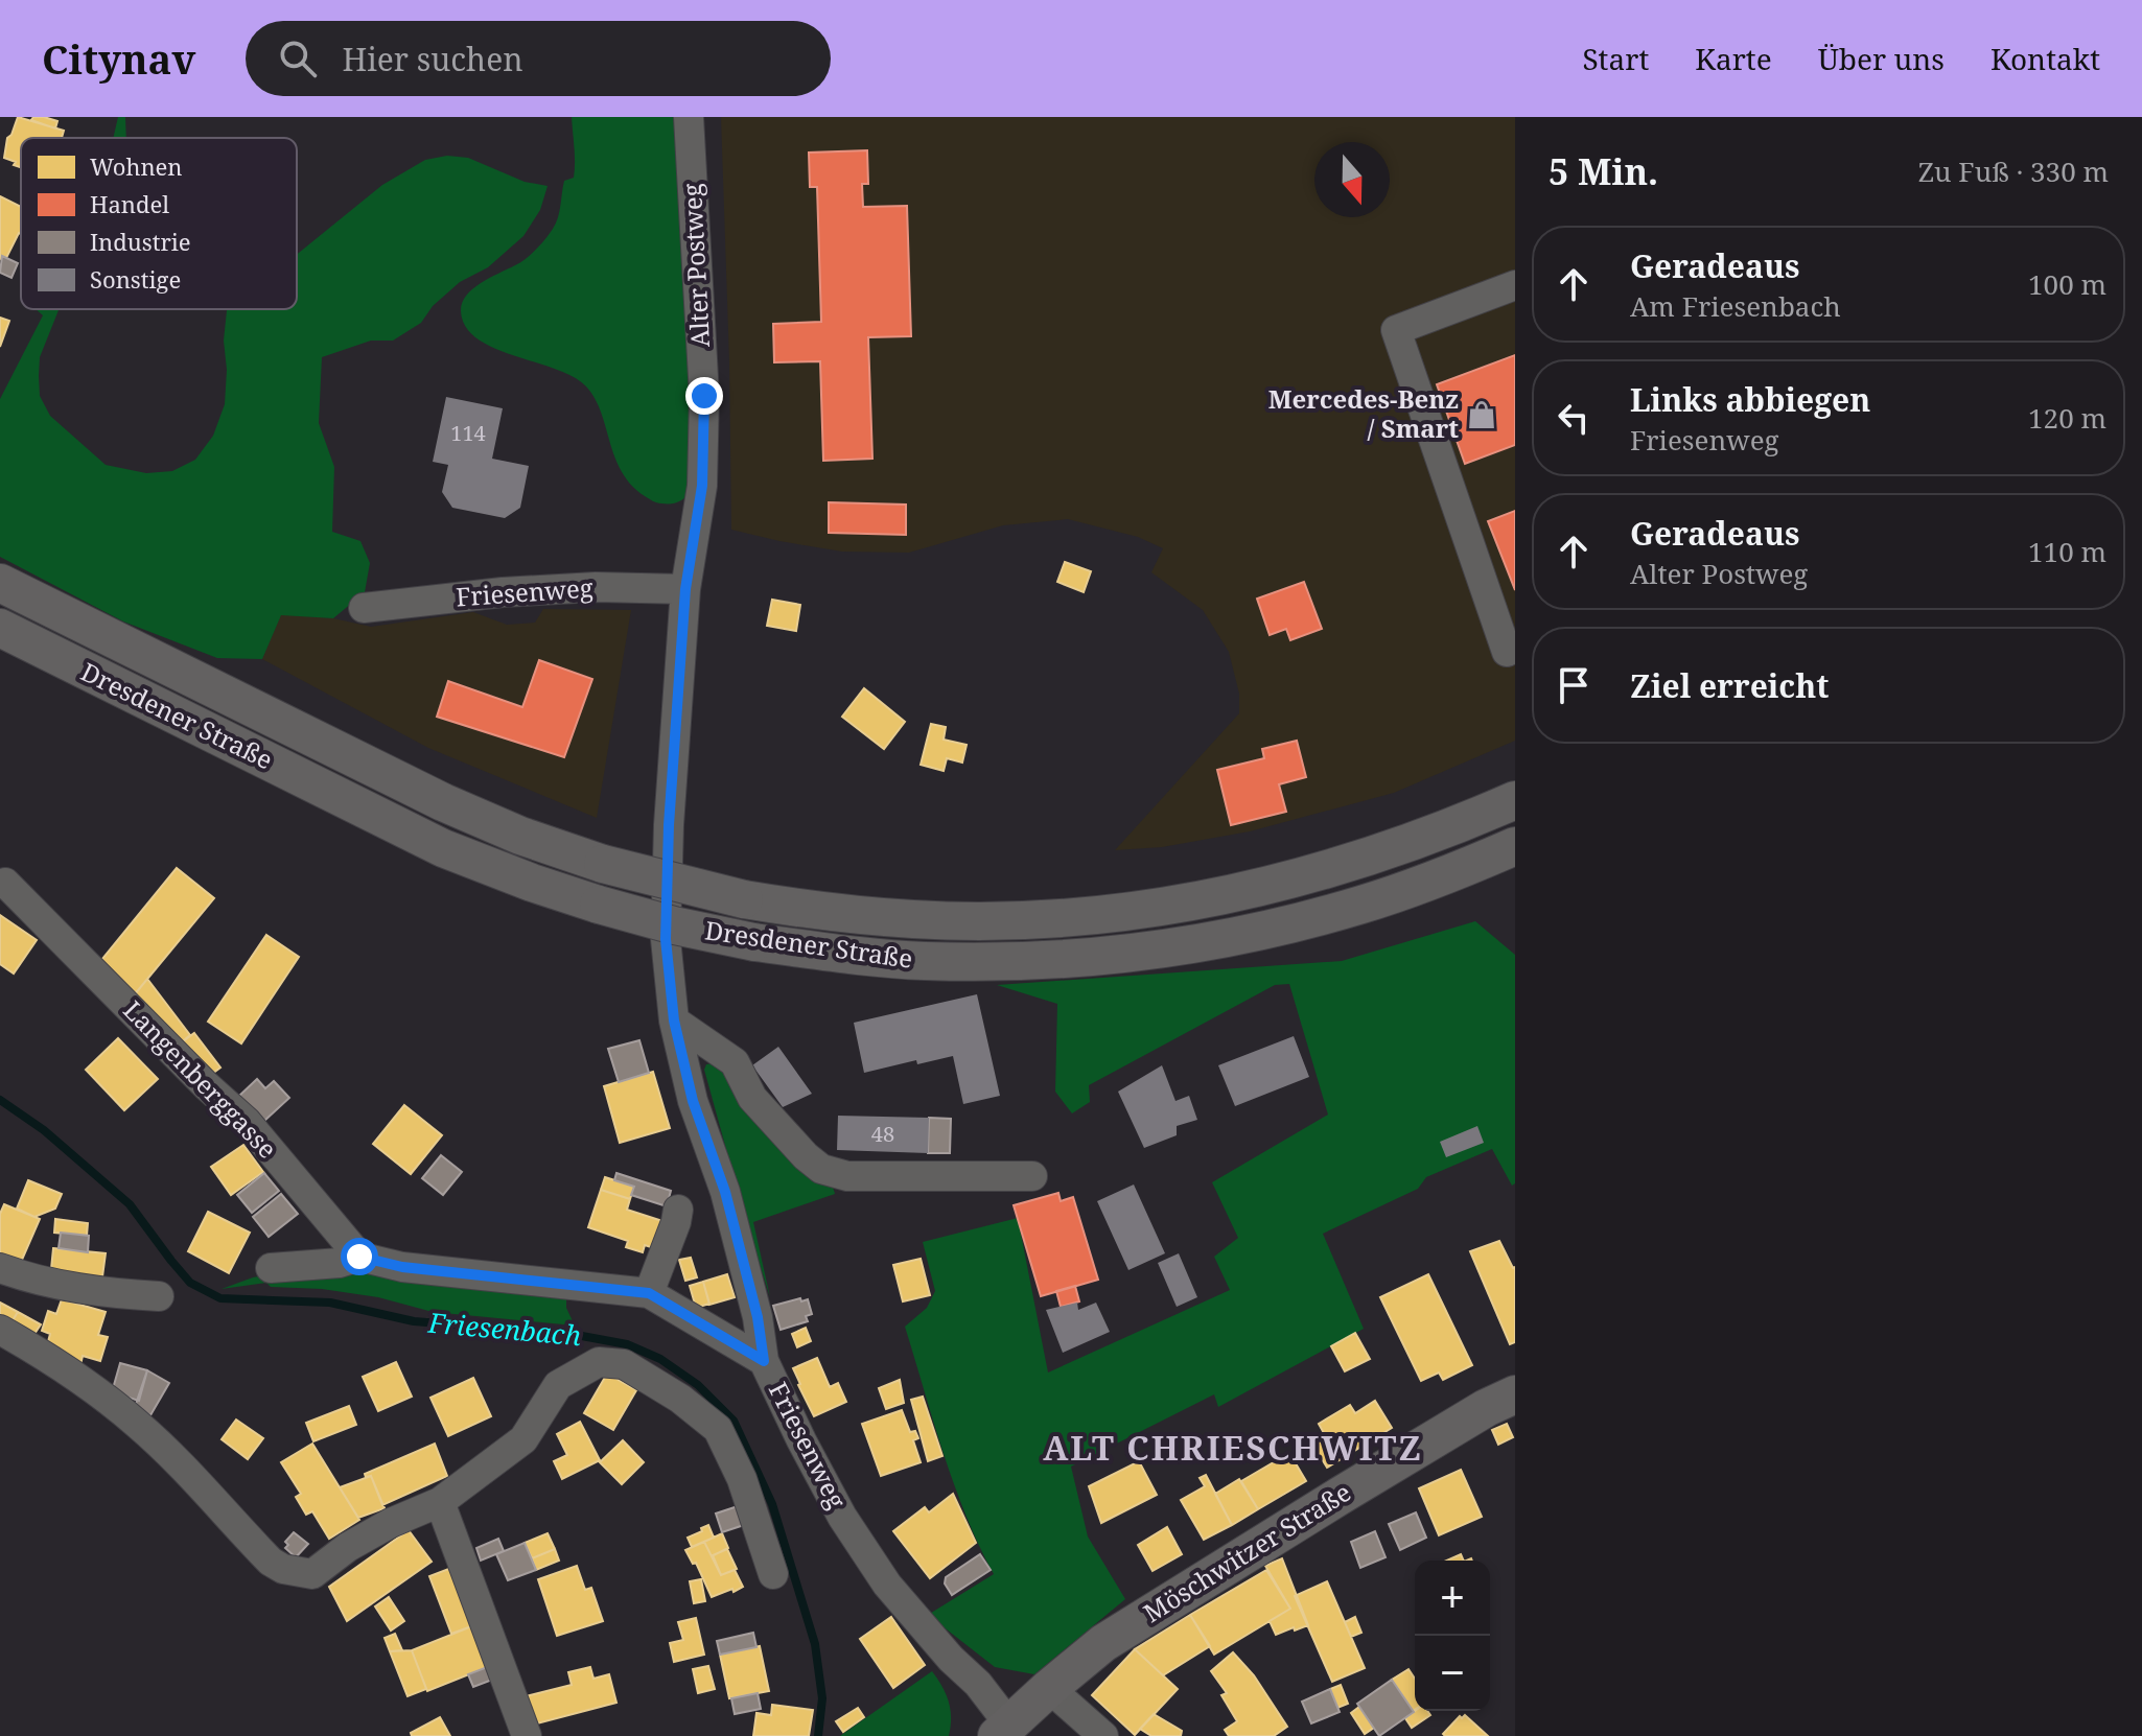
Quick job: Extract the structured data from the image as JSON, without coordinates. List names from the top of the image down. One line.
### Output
{"streets":{"main road":["Dresdener Straße","Möschwitzer Straße"],"street":["Alter Postweg","Friesenweg","Langenberggasse"]},"crossings":[["Alter Postweg","Friesenweg"],["Friesenweg","Möschwitzer Straße"]],"districts":["ALT CHRIESCHWITZ"],"water":["Friesenbach"],"places":{"shop":["Mercedes-Benz / Smart"]},"house_numbers":["114","48"],"legend":["Wohnen","Handel","Industrie","Sonstige"],"north":"bottom","page":{"header":"Citynav","search":"Hier suchen","nav":["Start","Karte","Über uns","Kontakt"],"heading":["5 Min.","Zu Fuß · 330 m"],"list":[["Geradeaus","Am Friesenbach","100 m"],["Links abbiegen","Friesenweg","120 m"],["Geradeaus","Alter Postweg","110 m"],"Ziel erreicht"],"map_buttons":["+","−"]}}
